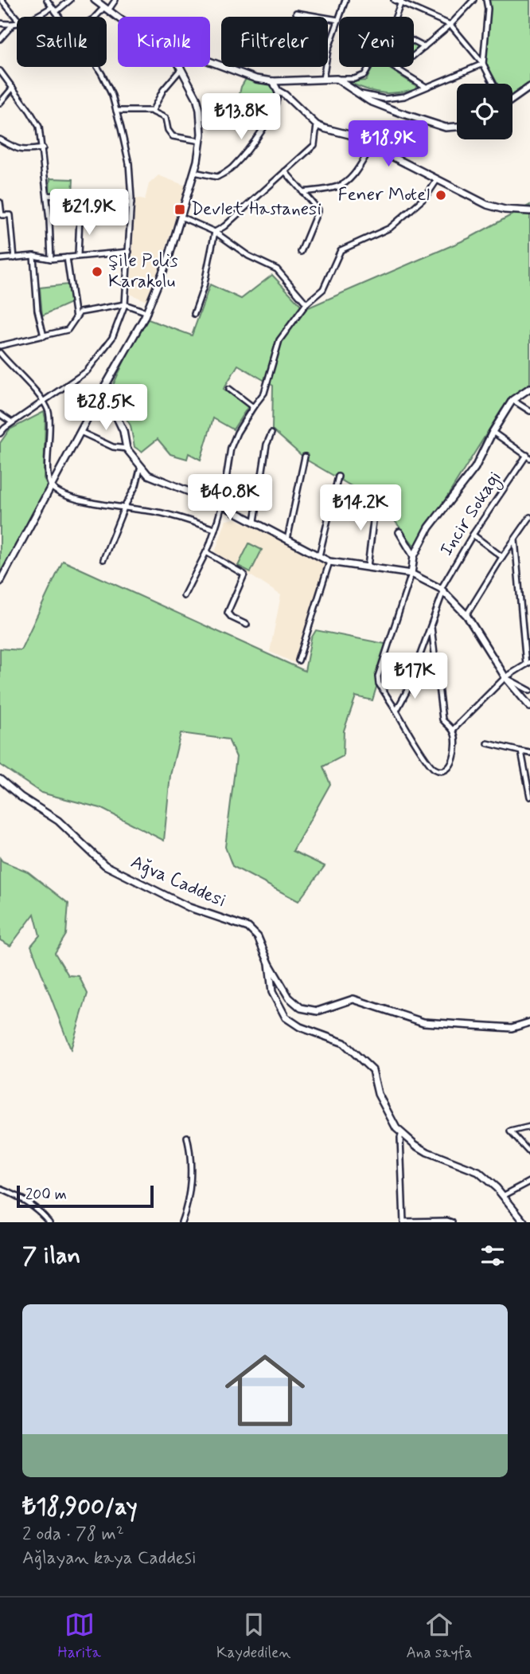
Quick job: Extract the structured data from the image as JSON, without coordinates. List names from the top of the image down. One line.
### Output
{"streets":{"street":["Incir Sokagi","Ağva Caddesi"]},"places":{"other":["Fener Motel","Şile Polis Karakolu"],"transit":["Devlet Hastanesi"]},"scale_bar":"200 m","page":{"chip":["Satılık","Kiralık","Filtreler","Yeni"],"price":["₺13.8K","₺18.9K","₺21.9K","₺28.5K","₺40.8K","₺14.2K","₺17K"],"scale":"200 m","heading":"7 ilan","list":[{"name":"₺18,900/ay","note":"2 oda · 78 m² · Ağlayan kaya Caddesi"}],"tabs":["Harita","Kaydedilen","Ana sayfa"]}}
